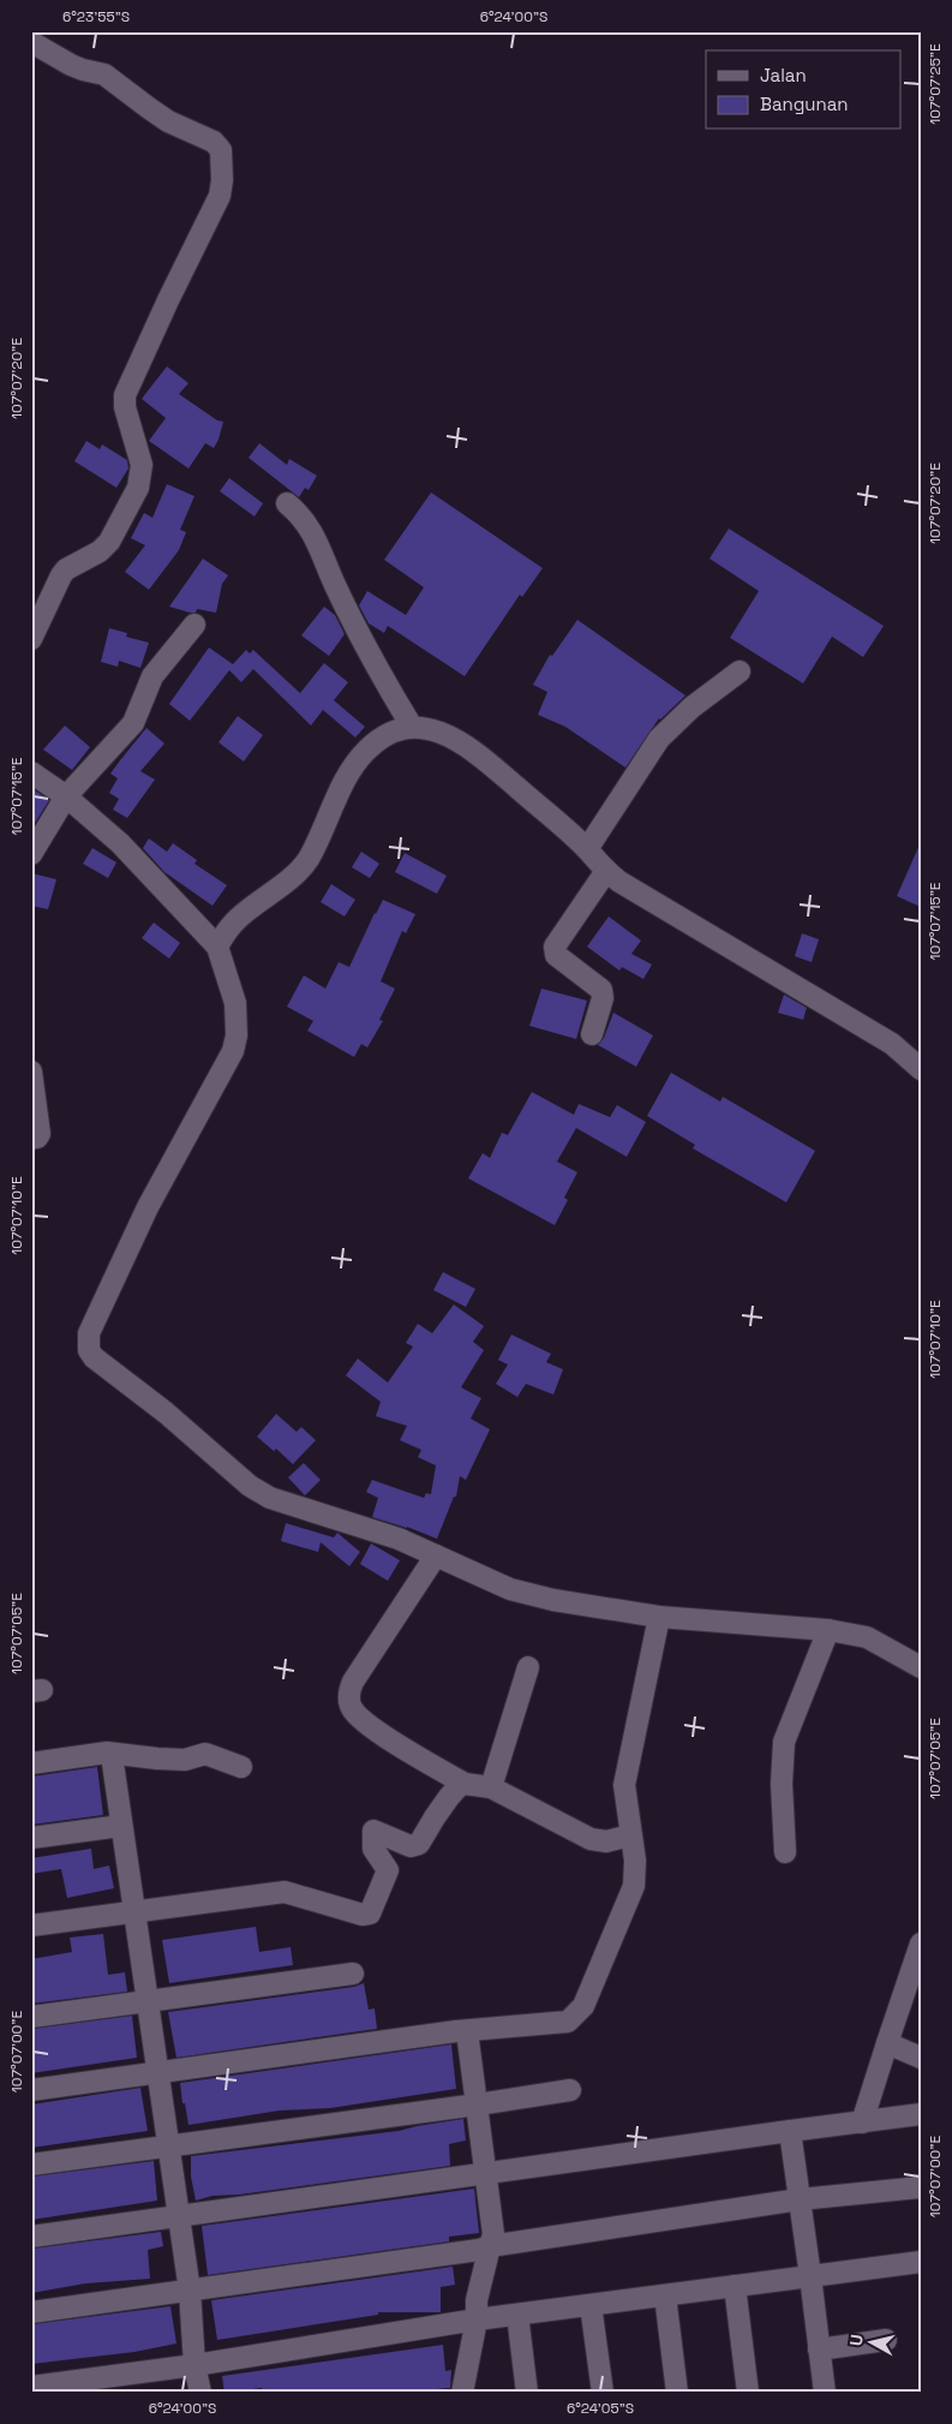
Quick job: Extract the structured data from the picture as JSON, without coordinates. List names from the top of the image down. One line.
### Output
{"legend":["Jalan","Bangunan"],"north":"left","coordinates":["6°23'55\"S","6°24'00\"S","107°07'25\"E","107°07'20\"E","107°07'15\"E","107°07'10\"E","107°07'05\"E","107°07'00\"E","6°24'05\"S"]}
